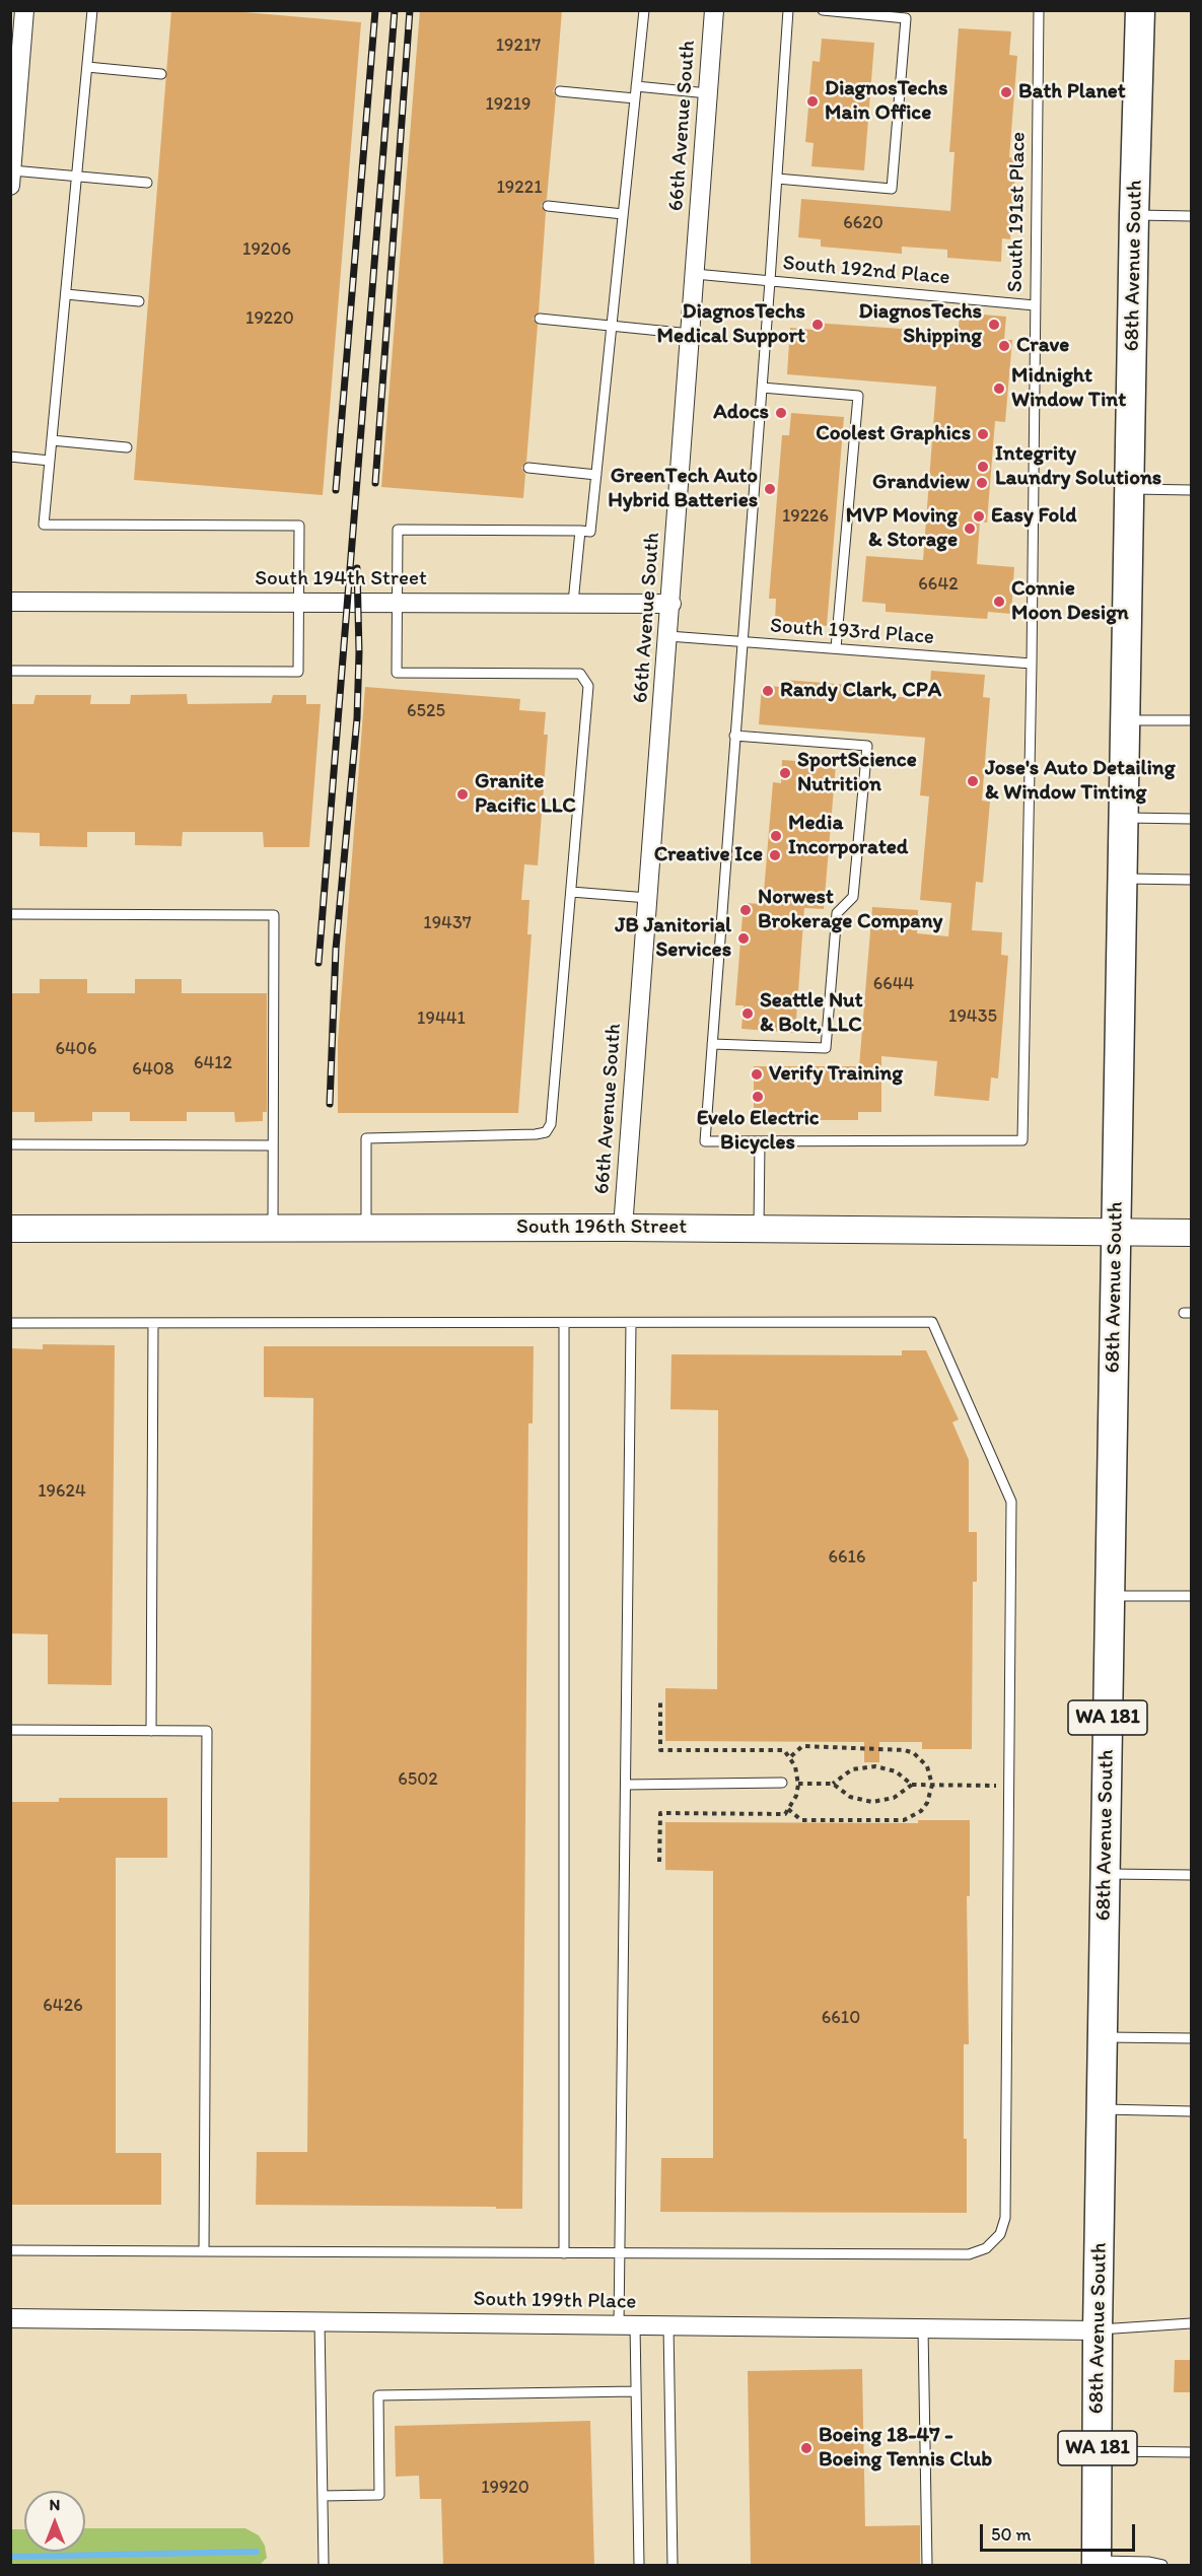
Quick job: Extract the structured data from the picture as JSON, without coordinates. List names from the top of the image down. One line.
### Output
{"streets":{"main road":["68th Avenue South","South 196th Street","WA 181"],"street":["66th Avenue South","South 194th Street","South 199th Place"],"lane":["South 191st Place","South 192nd Place","South 193rd Place"]},"crossings":[["66th Avenue South","South 192nd Place"],["66th Avenue South","South 194th Street"],["66th Avenue South","South 193rd Place"],["66th Avenue South","South 196th Street"],["South 191st Place","South 192nd Place"],["South 191st Place","South 193rd Place"],["68th Avenue South","South 196th Street"],["68th Avenue South","South 199th Place"]],"places":["Bath Planet","DiagnosTechs Main Office","DiagnosTechs Medical Support","DiagnosTechs Shipping","Crave","Midnight Window Tint","Adocs","Coolest Graphics","Integrity Laundry Solutions","Grandview","GreenTech Auto Hybrid Batteries","Easy Fold","MVP Moving & Storage","Connie Moon Design","Randy Clark, CPA","SportScience Nutrition","Jose's Auto Detailing & Window Tinting","Granite Pacific LLC","Media Incorporated","Creative Ice","Norwest Brokerage Company","JB Janitorial Services","Seattle Nut & Bolt, LLC","Verify Training","Evelo Electric Bicycles","Boeing 18-47 - Boeing Tennis Club"],"house_numbers":["19217","19219","19221","6620","19206","19220","19226","6642","6525","19437","6644","19435","19441","6406","6412","6408","19624","6616","6502","6426","6610","19920"],"scale_bar":"50 m","north":"top"}
